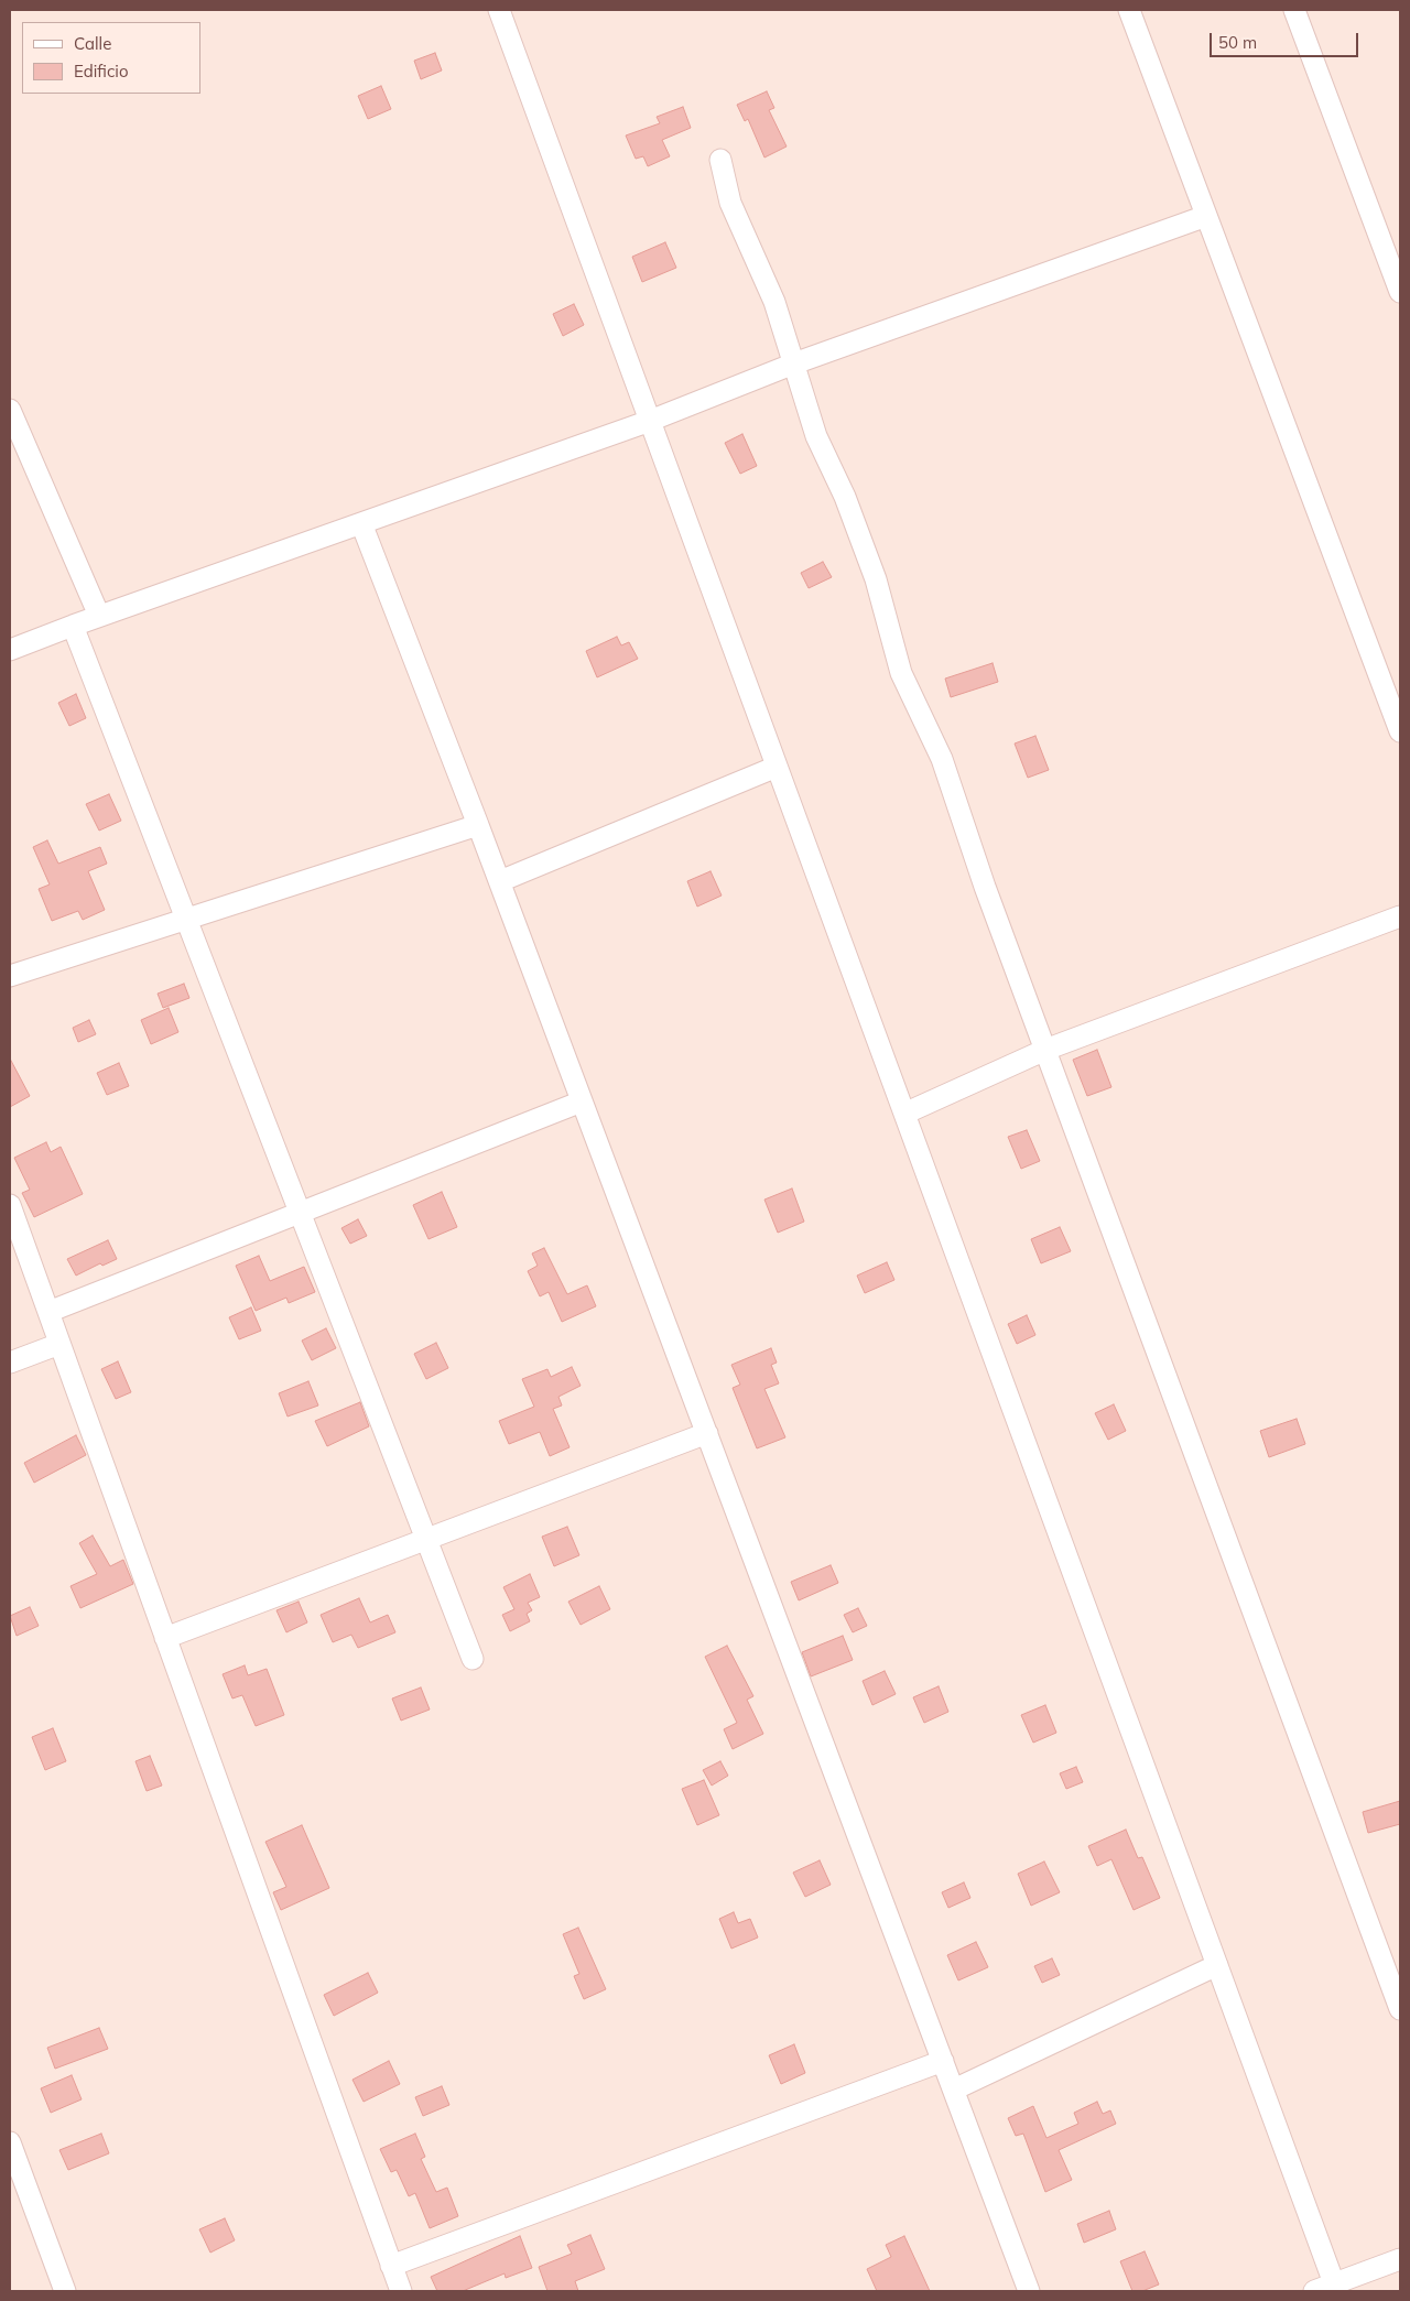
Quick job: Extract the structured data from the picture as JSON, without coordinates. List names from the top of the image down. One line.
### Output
{"legend":["Calle","Edificio"],"scale_bar":"50 m"}
